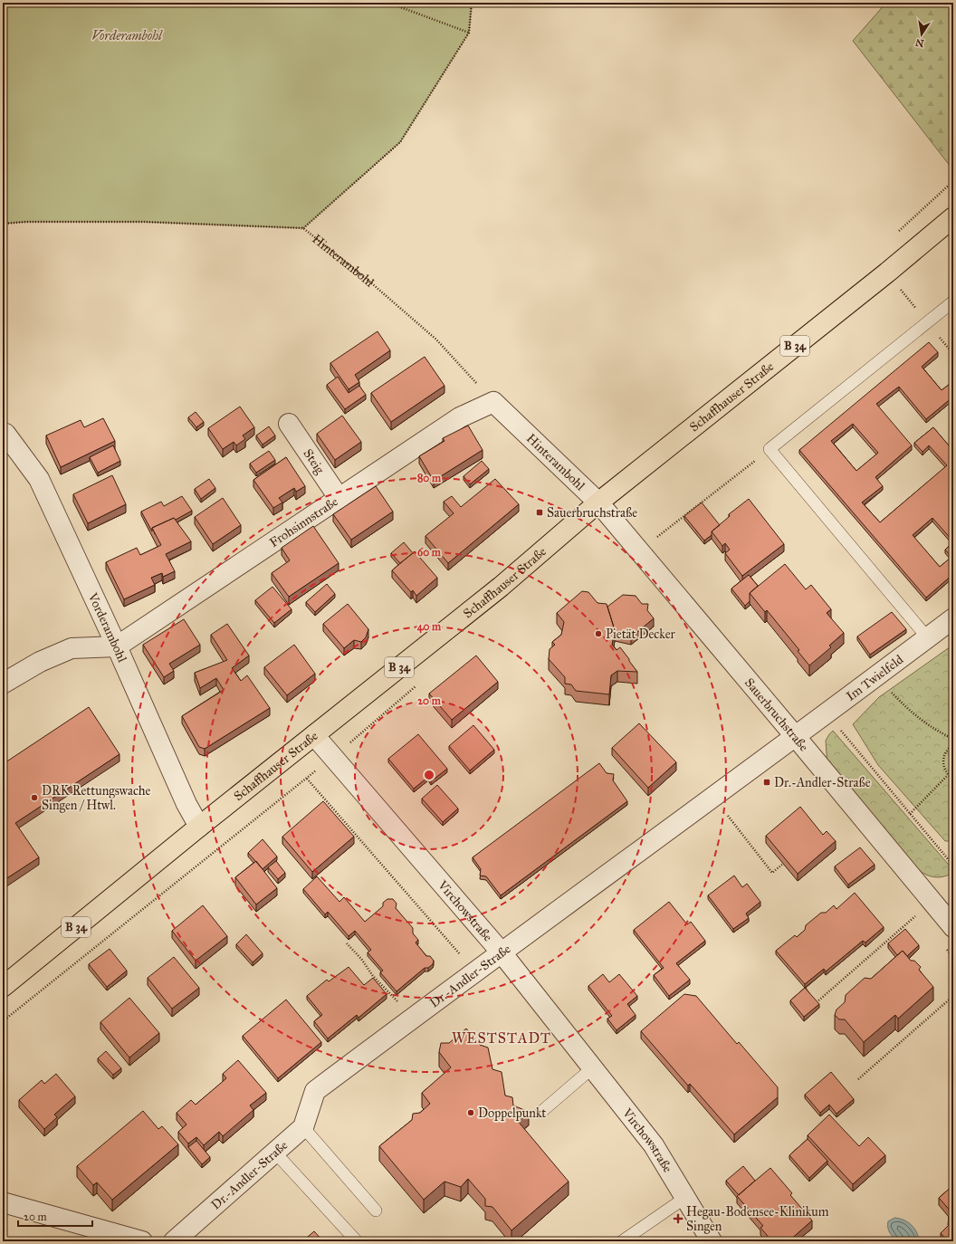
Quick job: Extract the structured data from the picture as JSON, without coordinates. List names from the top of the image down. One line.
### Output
{"streets":{"main road":["B 34","Schaffhauser Straße"],"street":["Hinterambohl","Steig","Frohsinnstraße","Vorderambohl","Im Twielfeld","Sauerbruchstraße","Virchowstraße","Dr.-Andler-Straße"]},"crossings":[["Hinterambohl","Schaffhauser Straße"],["Hinterambohl","Frohsinnstraße"],["Hinterambohl","Sauerbruchstraße"],["Schaffhauser Straße","Vorderambohl"],["Schaffhauser Straße","Sauerbruchstraße"],["Schaffhauser Straße","Virchowstraße"],["Steig","Frohsinnstraße"],["Frohsinnstraße","Vorderambohl"],["Im Twielfeld","Sauerbruchstraße"],["Im Twielfeld","Dr.-Andler-Straße"],["Sauerbruchstraße","Dr.-Andler-Straße"],["Virchowstraße","Dr.-Andler-Straße"]],"districts":["WESTSTADT"],"parks":["Vorderambohl"],"places":{"transit":["Sauerbruchstraße","Dr.-Andler-Straße"],"other":["Pietät Decker","DRK Rettungswache Singen / Htwl.","Doppelpunkt"],"health":["Hegau-Bodensee-Klinikum Singen"]},"scale_bar":"20 m","north":"bottom","rings":["80 m","60 m","40 m","20 m"]}
